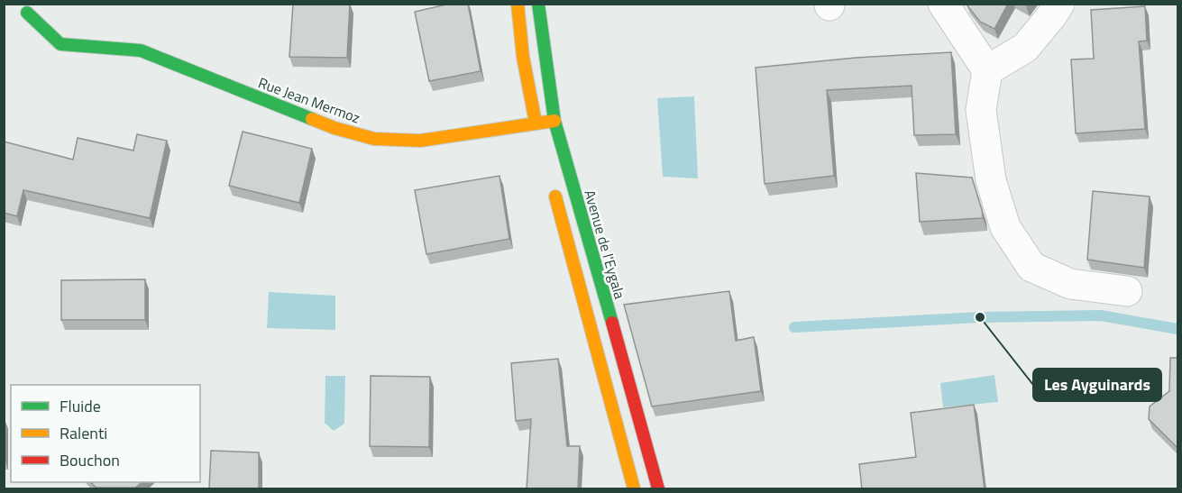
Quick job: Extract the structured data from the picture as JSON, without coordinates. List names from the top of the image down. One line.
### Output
{"streets":{"street":["Rue Jean Mermoz","Avenue de l'Eygala"]},"crossings":[["Rue Jean Mermoz","Avenue de l'Eygala"]],"places":["Les Ayguinards"],"legend":["Fluide","Ralenti","Bouchon"]}
